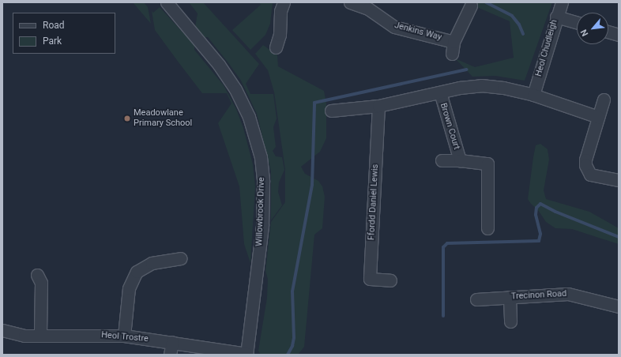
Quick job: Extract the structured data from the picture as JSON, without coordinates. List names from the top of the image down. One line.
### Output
{"streets":{"street":["Jenkins Way","Heol Chudleigh","Brown Court","Ffordd Daniel Lewis","Willowbrook Drive","Trecinon Road","Heol Trostre"]},"crossings":[["Willowbrook Drive","Heol Trostre"]],"places":["Meadowlane Primary School"],"legend":["Road","Park"],"north":"bottom left"}
